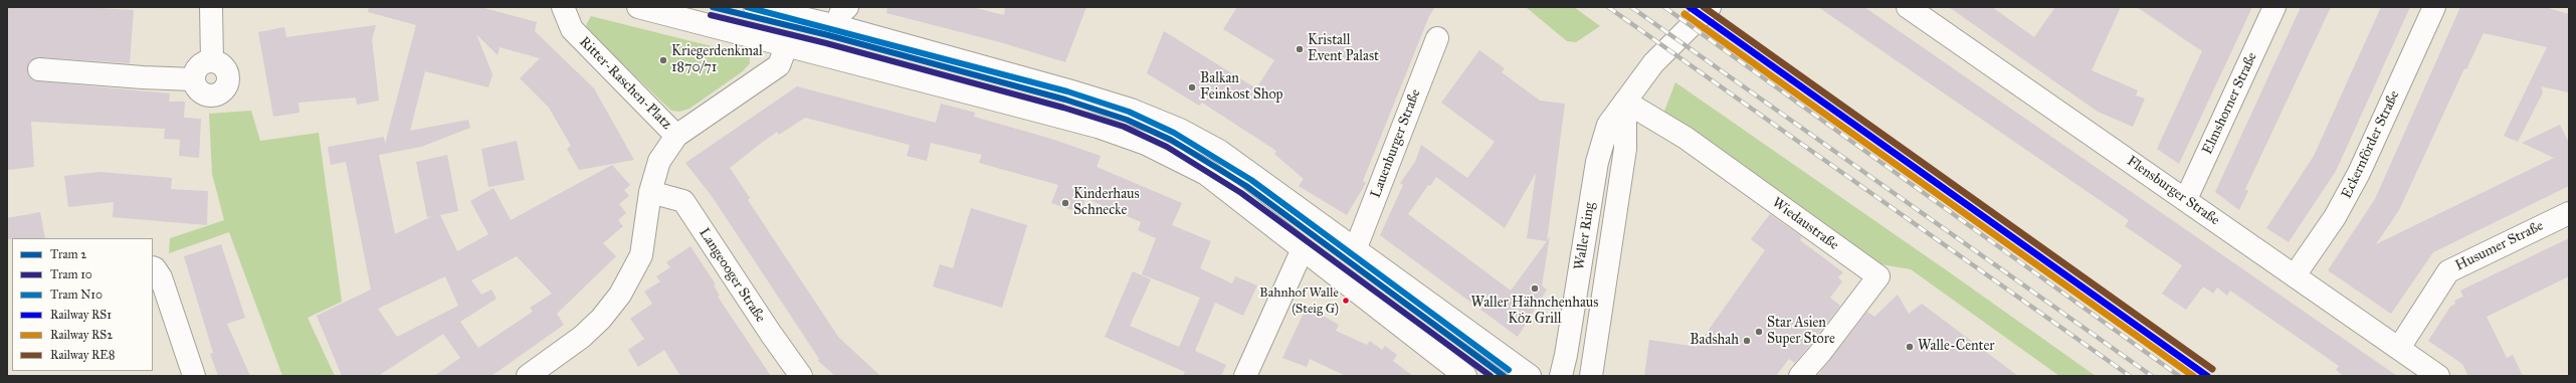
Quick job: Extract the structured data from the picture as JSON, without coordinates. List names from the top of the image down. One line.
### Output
{"streets":{"street":["Ritter-Raschen-Platz","Elmshorner Straße","Lauenburger Straße","Eckernförder Straße","Flensburger Straße","Wiedaustraße","Waller Ring","Husumer Straße","Langeooger Straße"]},"crossings":[["Elmshorner Straße","Flensburger Straße"],["Eckernförder Straße","Flensburger Straße"],["Flensburger Straße","Husumer Straße"],["Wiedaustraße","Waller Ring"]],"places":["Kristall Event Palast","Kriegerdenkmal 1870/71","Balkan Feinkost Shop","Kinderhaus Schnecke","Waller Hähnchenhaus Köz Grill","Bahnhof Walle (Steig G)","Star Asien Super Store","Badshah","Walle-Center"],"lines":["tram line 2","tram line N10","rail line RS1","rail line RE8","rail line RS2","tram line 10"],"legend":["Tram 2","Tram 10","Tram N10","Railway RS1","Railway RS2","Railway RE8"]}
